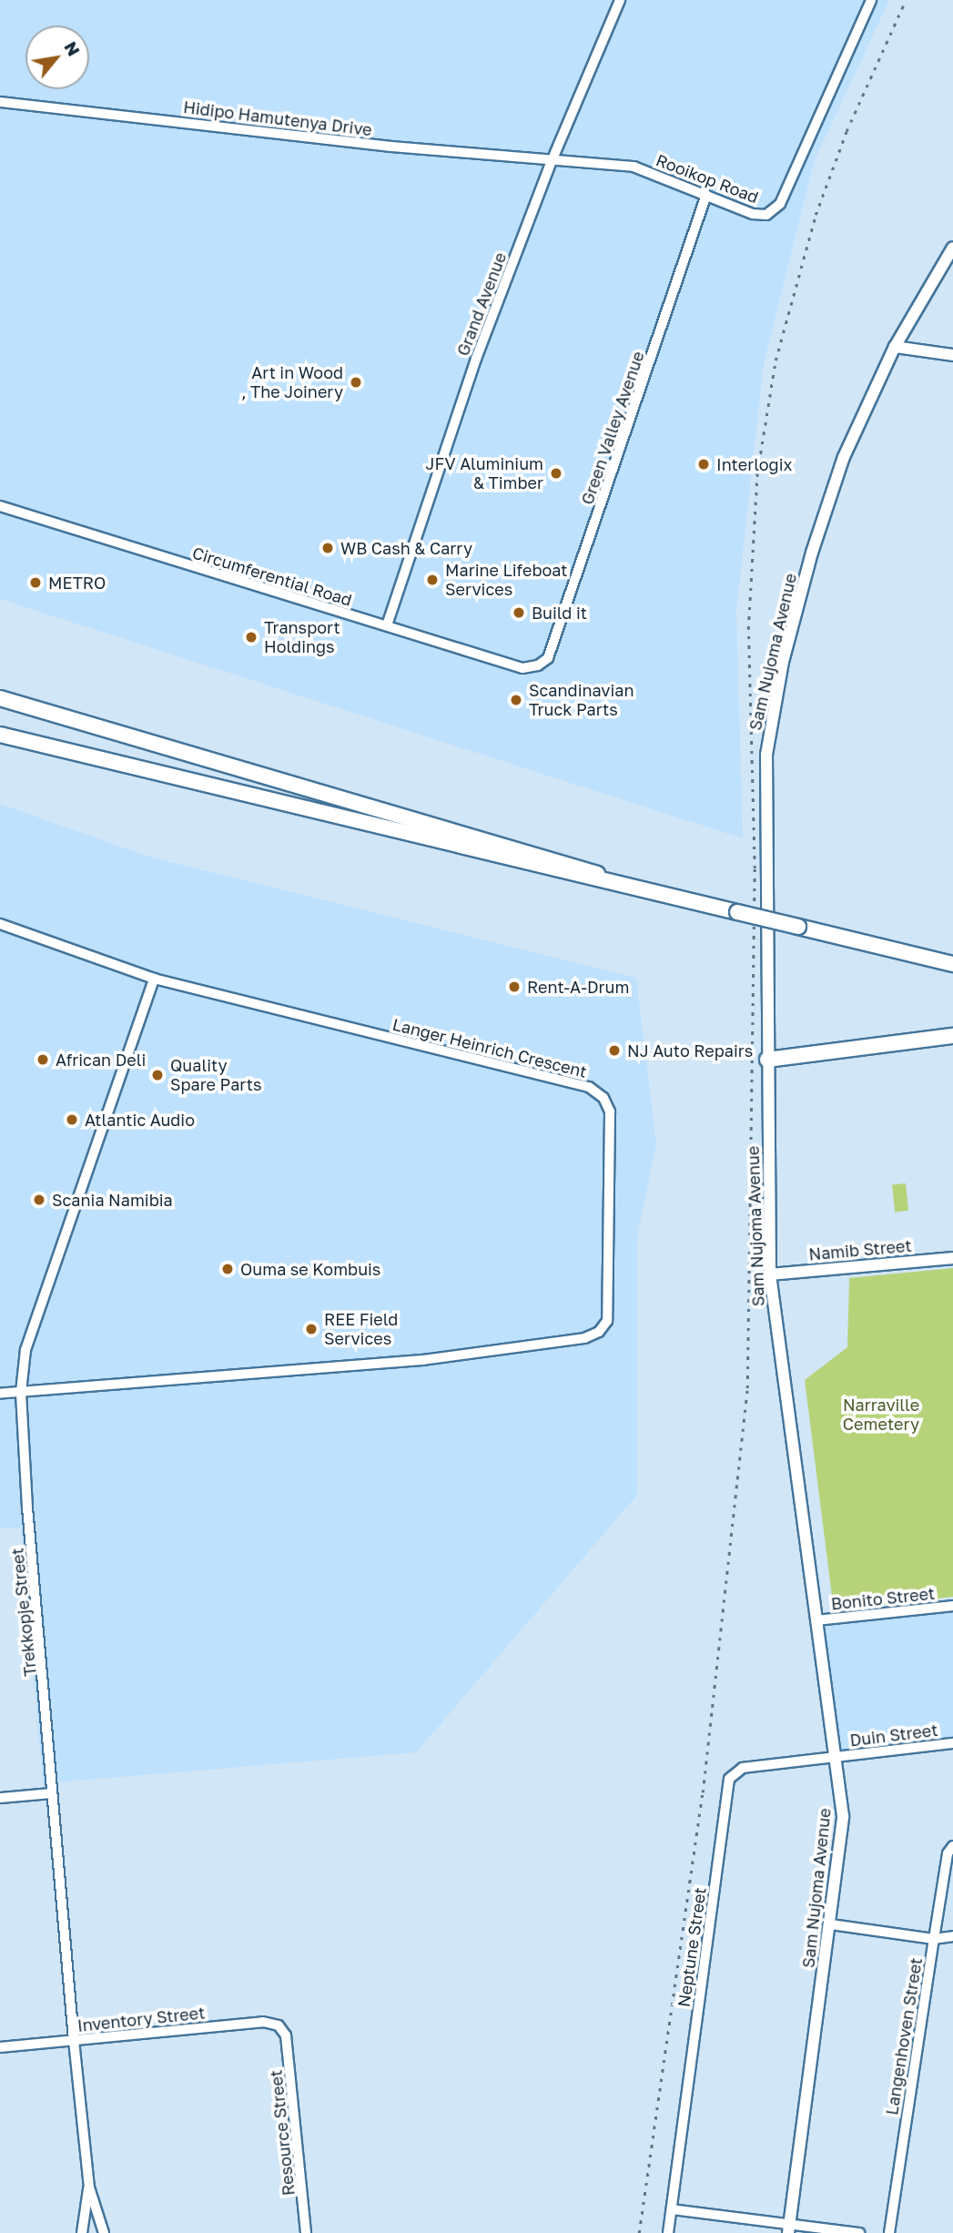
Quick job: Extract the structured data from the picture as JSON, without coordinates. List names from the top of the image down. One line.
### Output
{"streets":{"street":["Hidipo Hamutenya Drive","Rooikop Road","Grand Avenue","Green Valley Avenue","Circumferential Road","Sam Nujoma Avenue","Langer Heinrich Crescent","Namib Street","Bonito Street","Trekkopje Street","Duin Street","Neptune Street","Inventory Street","Langenhoven Street","Resource Street"]},"crossings":[["Hidipo Hamutenya Drive","Rooikop Road"],["Hidipo Hamutenya Drive","Grand Avenue"],["Rooikop Road","Grand Avenue"],["Rooikop Road","Green Valley Avenue"],["Grand Avenue","Circumferential Road"],["Green Valley Avenue","Circumferential Road"],["Sam Nujoma Avenue","Namib Street"],["Sam Nujoma Avenue","Bonito Street"],["Sam Nujoma Avenue","Duin Street"],["Sam Nujoma Avenue","Neptune Street"],["Langer Heinrich Crescent","Trekkopje Street"],["Trekkopje Street","Inventory Street"],["Duin Street","Neptune Street"],["Inventory Street","Resource Street"]],"parks":["Narraville Cemetery"],"places":["Art in Wood , The Joinery","Interlogix","JFV Aluminium & Timber","WB Cash & Carry","Marine Lifeboat Services","METRO","Build it","Transport Holdings","Scandinavian Truck Parts","Rent-A-Drum","NJ Auto Repairs","African Deli","Quality Spare Parts","Atlantic Audio","Scania Namibia","Ouma se Kombuis","REE Field Services"],"north":"top right"}
